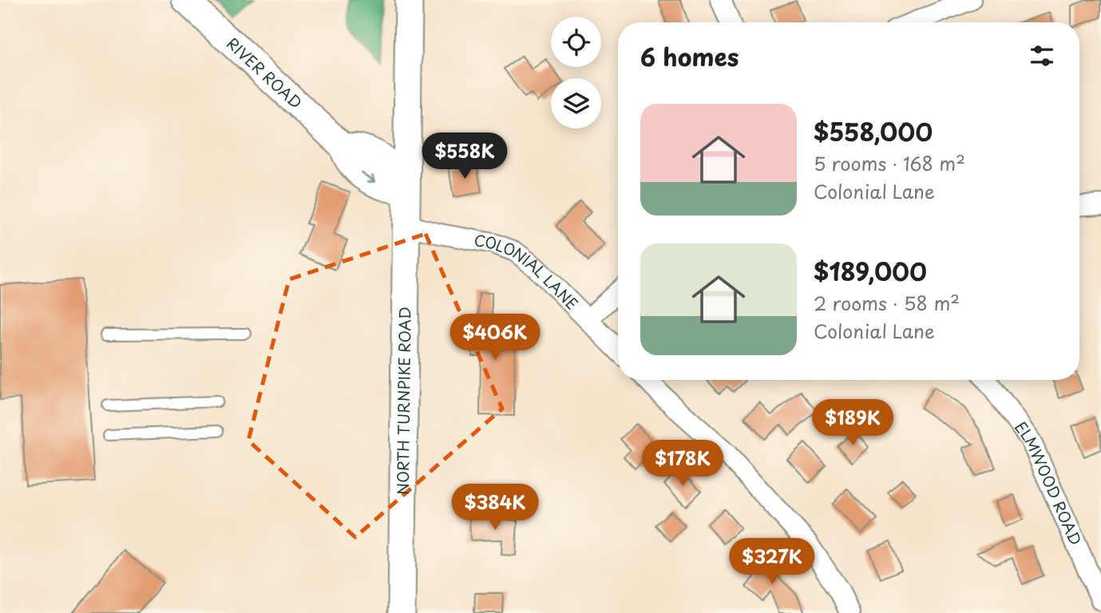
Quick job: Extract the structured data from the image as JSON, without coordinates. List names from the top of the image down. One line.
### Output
{"streets":{"main road":["RIVER ROAD","NORTH TURNPIKE ROAD"],"street":["COLONIAL LANE","ELMWOOD ROAD"]},"crossings":[["RIVER ROAD","NORTH TURNPIKE ROAD"],["COLONIAL LANE","NORTH TURNPIKE ROAD"]],"page":{"heading":"6 homes","list":[{"name":"$558,000","note":"5 rooms · 168 m² · Colonial Lane"},{"name":"$189,000","note":"2 rooms · 58 m² · Colonial Lane"}],"price":["$558K","$406K","$189K","$178K","$384K","$327K"]}}
